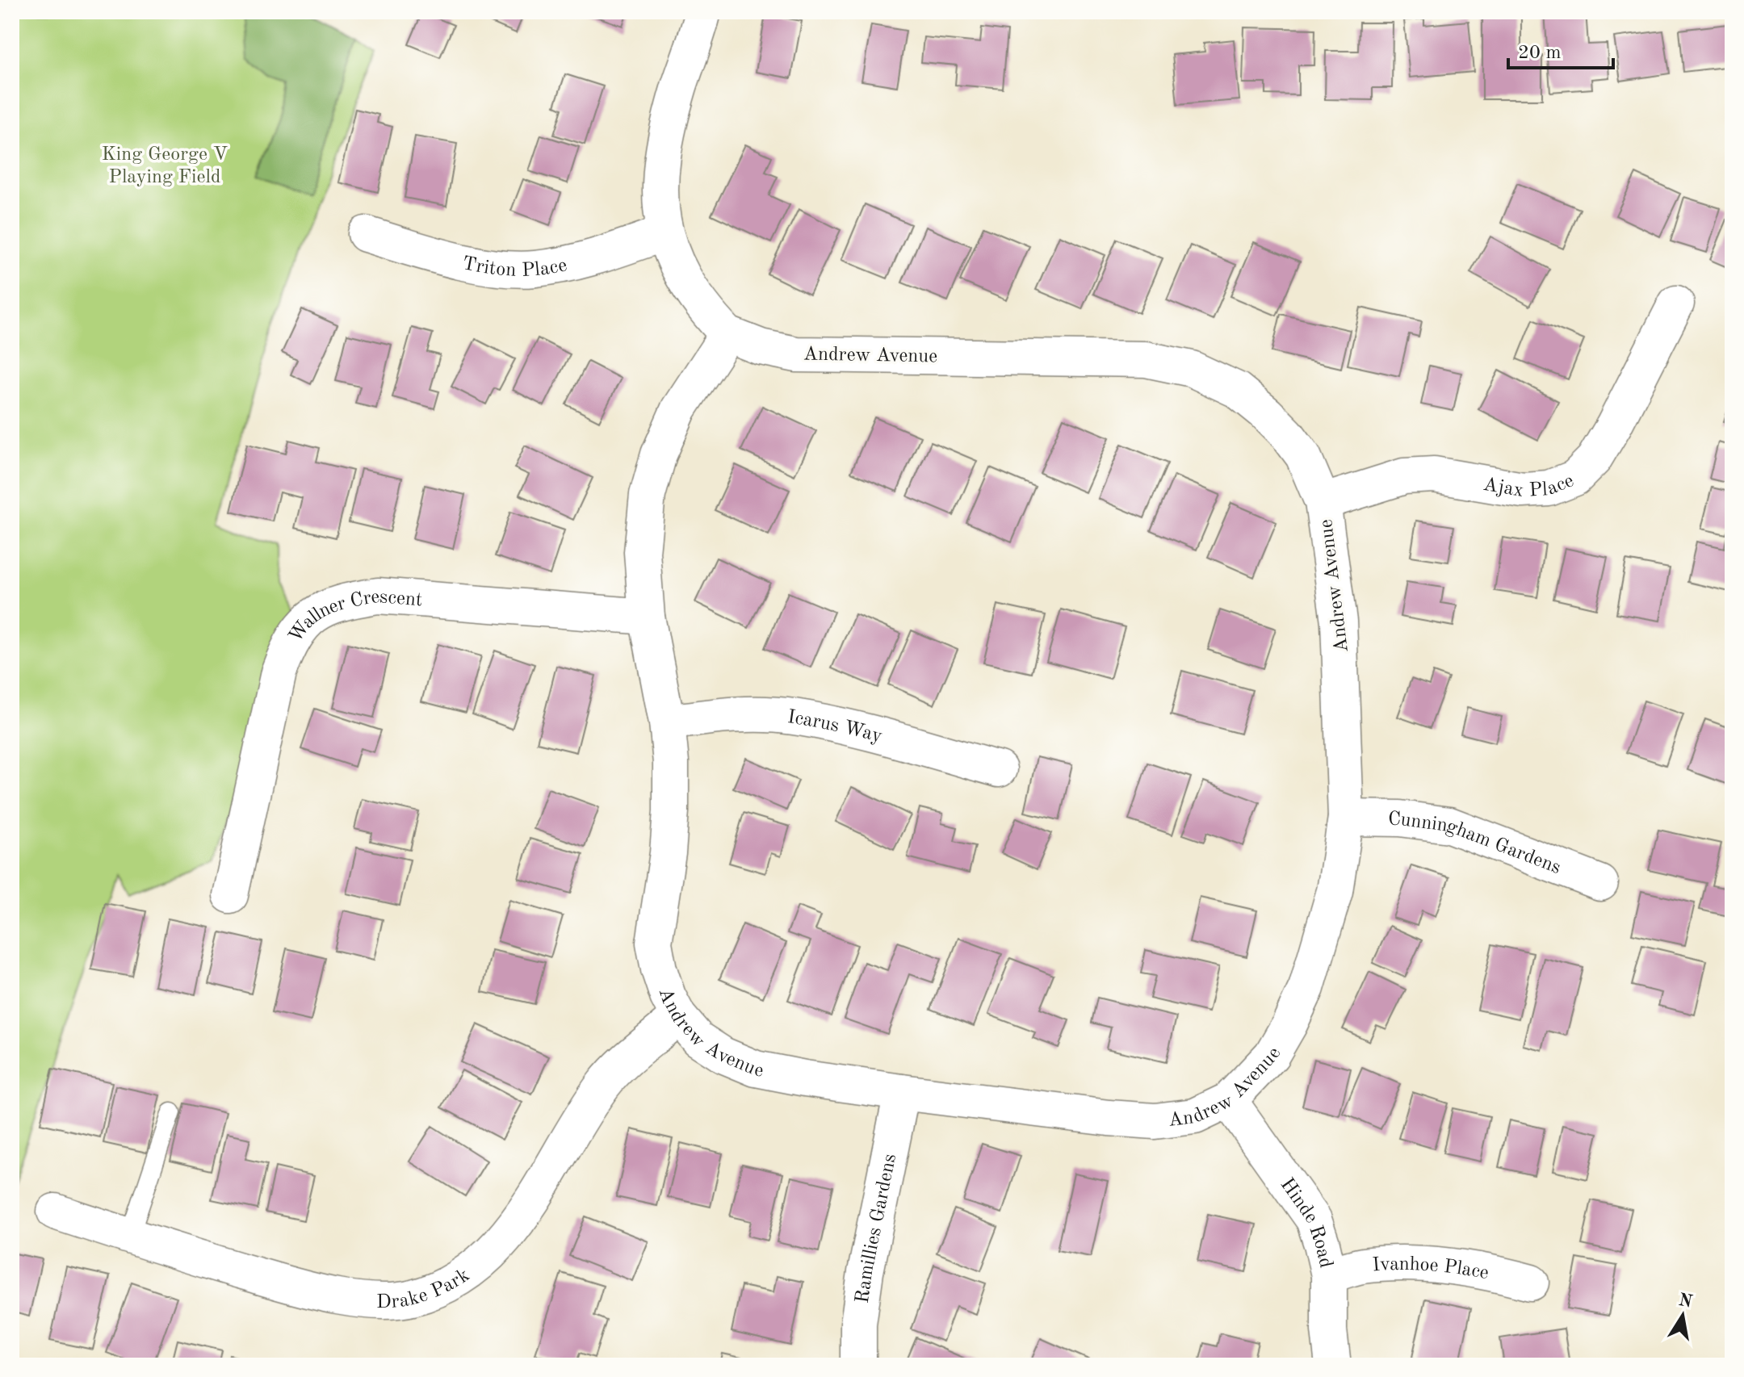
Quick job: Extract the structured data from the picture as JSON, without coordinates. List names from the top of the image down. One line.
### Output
{"streets":{"street":["Triton Place","Andrew Avenue","Ajax Place","Wallner Crescent","Icarus Way","Cunningham Gardens","Hinde Road","Ramillies Gardens","Ivanhoe Place","Drake Park"]},"crossings":[["Triton Place","Andrew Avenue"],["Andrew Avenue","Ajax Place"],["Andrew Avenue","Wallner Crescent"],["Andrew Avenue","Icarus Way"],["Andrew Avenue","Cunningham Gardens"],["Andrew Avenue","Hinde Road"],["Andrew Avenue","Ramillies Gardens"],["Andrew Avenue","Drake Park"],["Hinde Road","Ivanhoe Place"]],"parks":["King George V Playing Field"],"scale_bar":"20 m","north":"top"}
